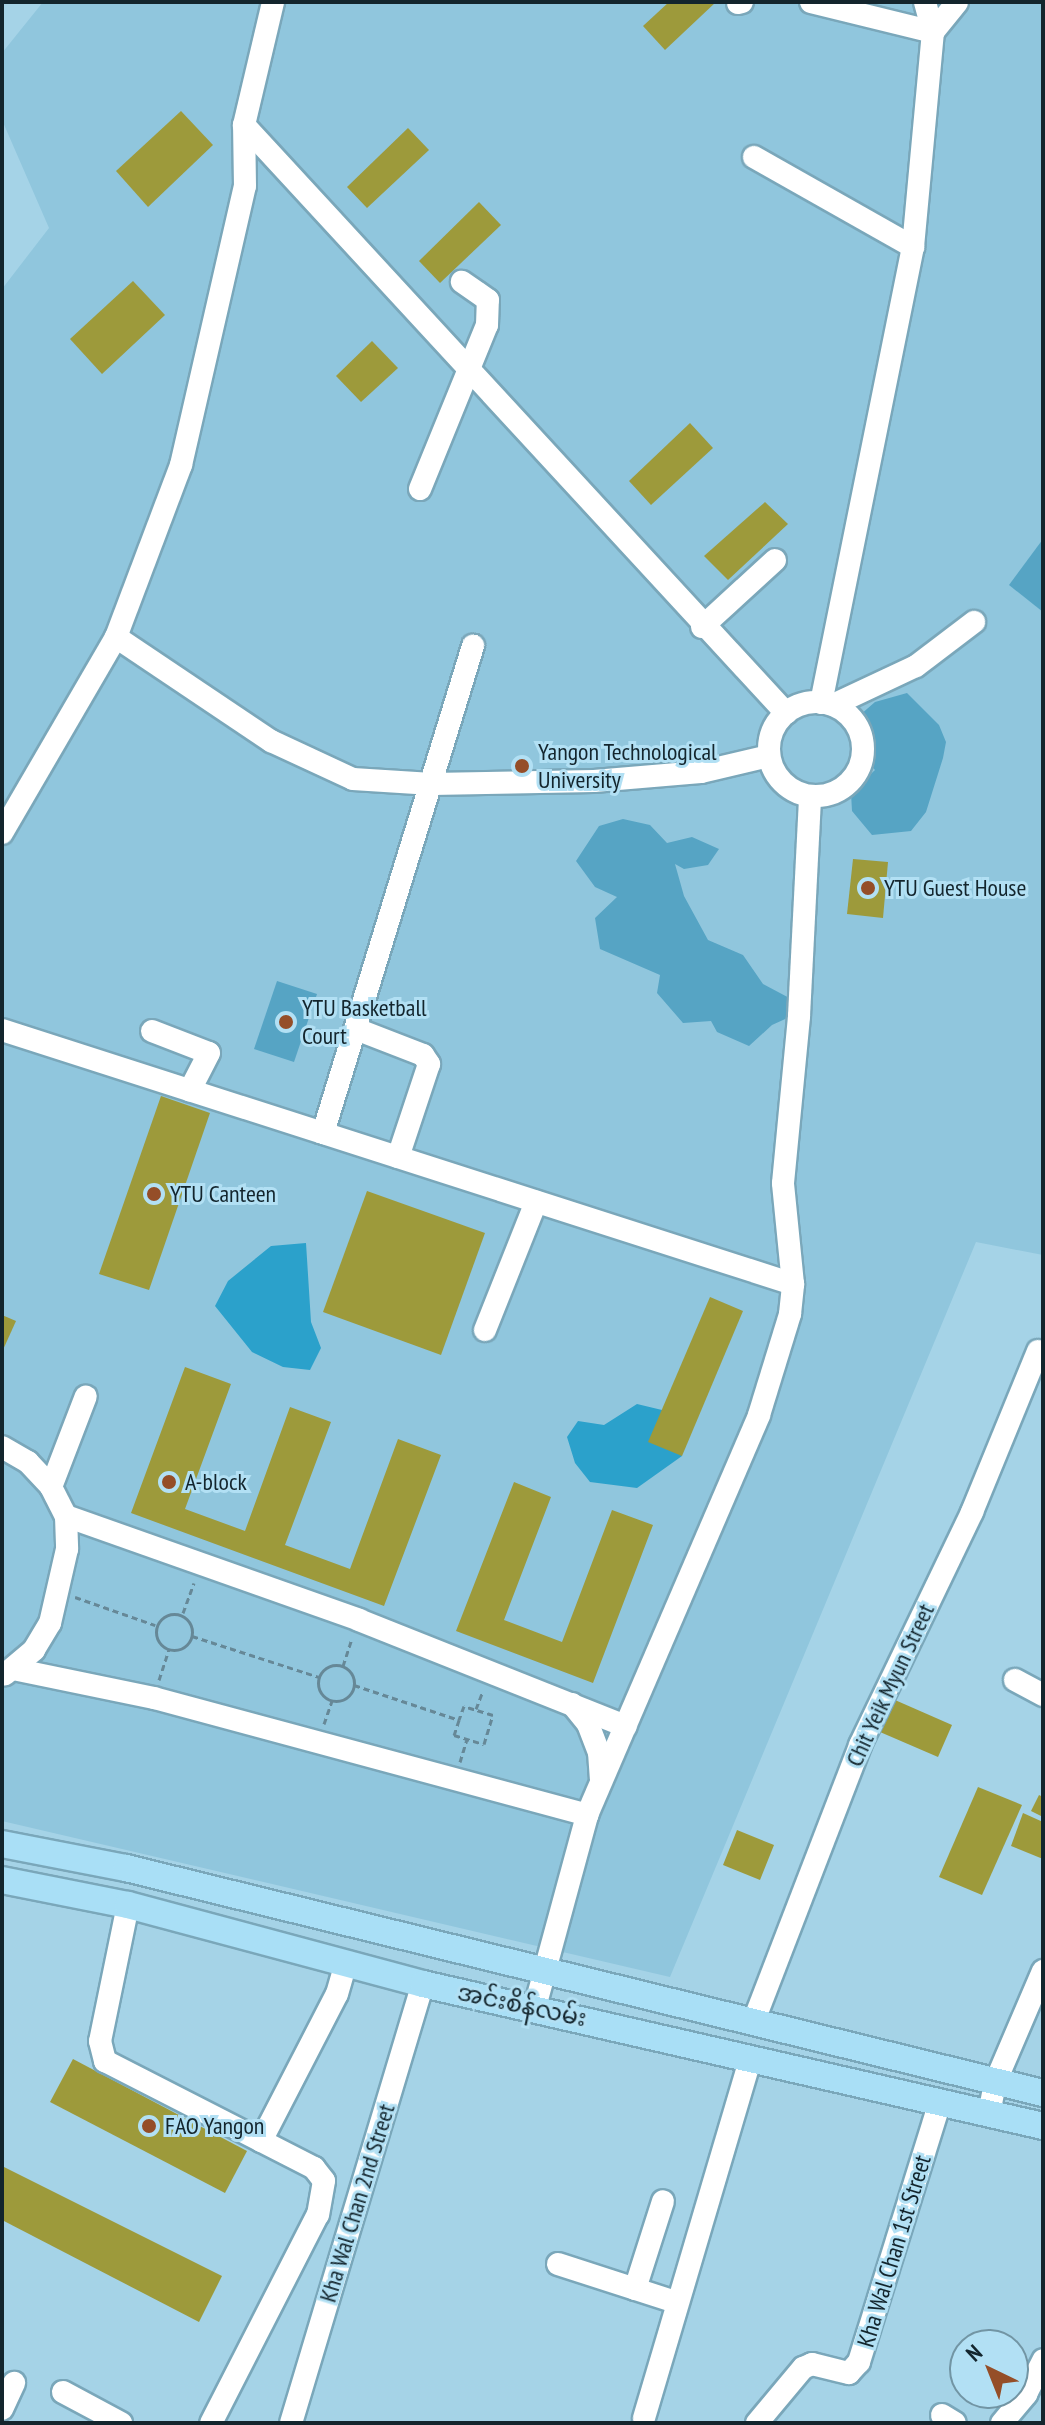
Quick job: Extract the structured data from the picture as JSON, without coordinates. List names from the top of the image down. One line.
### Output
{"streets":{"main road":["အင်းစိန်လမ်း"],"street":["Chit Yeik Myun Street","Kha Wal Chan 2nd Street","Kha Wal Chan 1st Street"]},"crossings":[["Chit Yeik Myun Street","အင်းစိန်လမ်း"],["အင်းစိန်လမ်း","Kha Wal Chan 2nd Street"],["အင်းစိန်လမ်း","Kha Wal Chan 1st Street"]],"places":["Yangon Technological University","YTU Guest House","YTU Basketball Court","YTU Canteen","A-block","FAO Yangon"],"north":"top left"}
